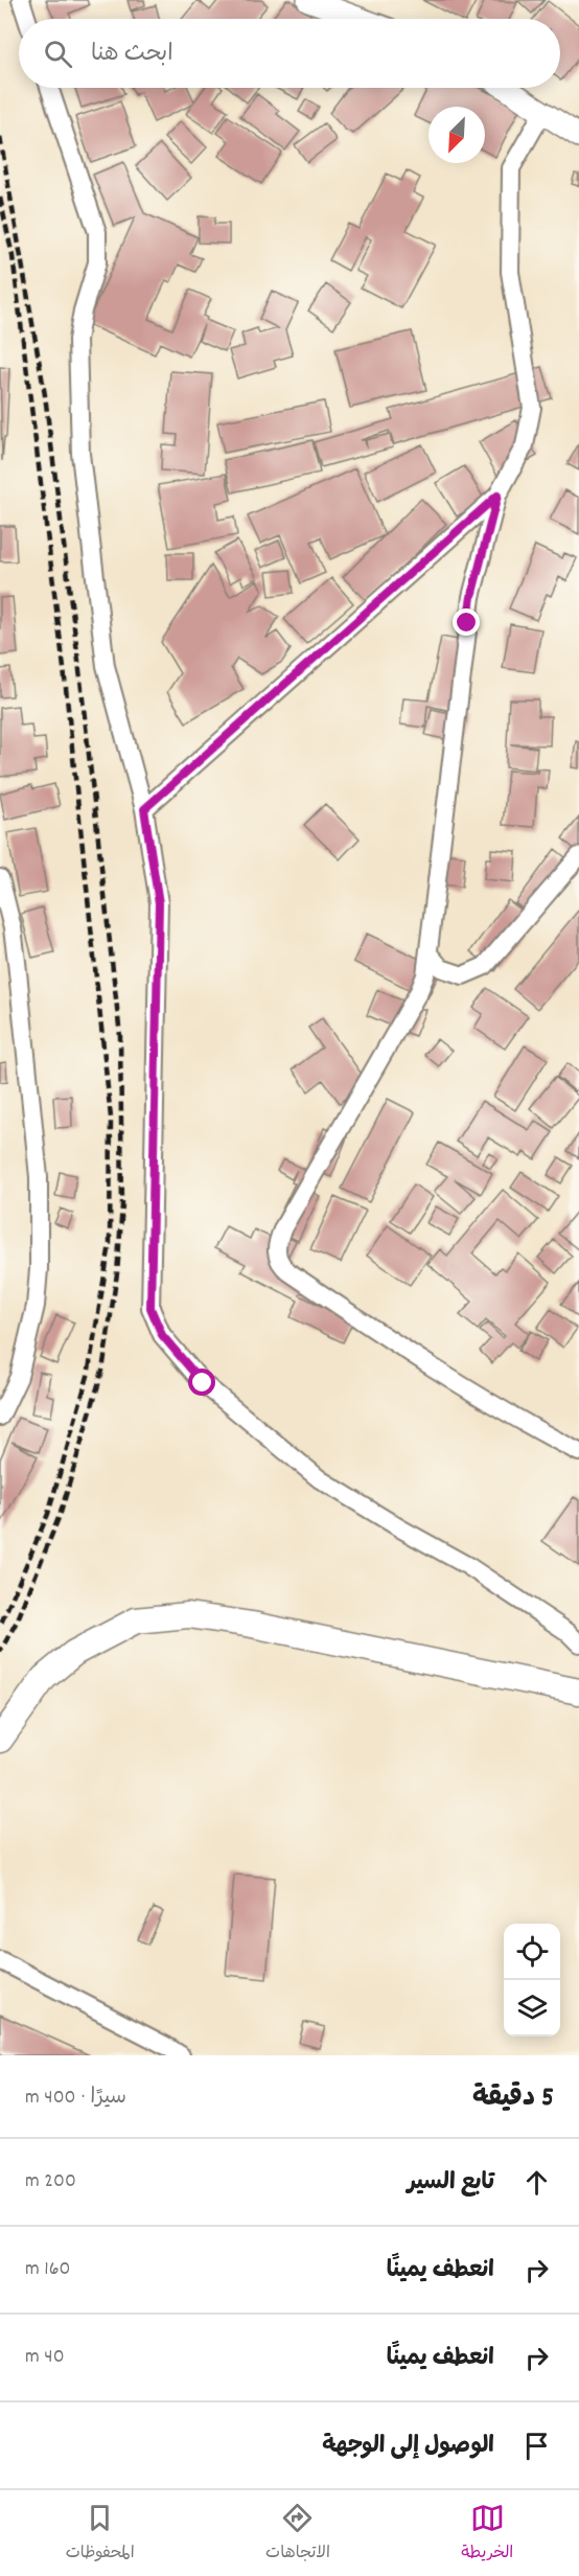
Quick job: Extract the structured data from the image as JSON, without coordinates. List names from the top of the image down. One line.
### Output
{"north":"bottom left","page":{"search":"ابحث هنا","heading":["5 دقيقة","سيرًا · 400 m"],"list":[["تابع السير","200 m"],["انعطف يمينًا","160 m"],["انعطف يمينًا","40 m"],"الوصول إلى الوجهة"],"nav":["الخريطة","الاتجاهات","المحفوظات"]}}
